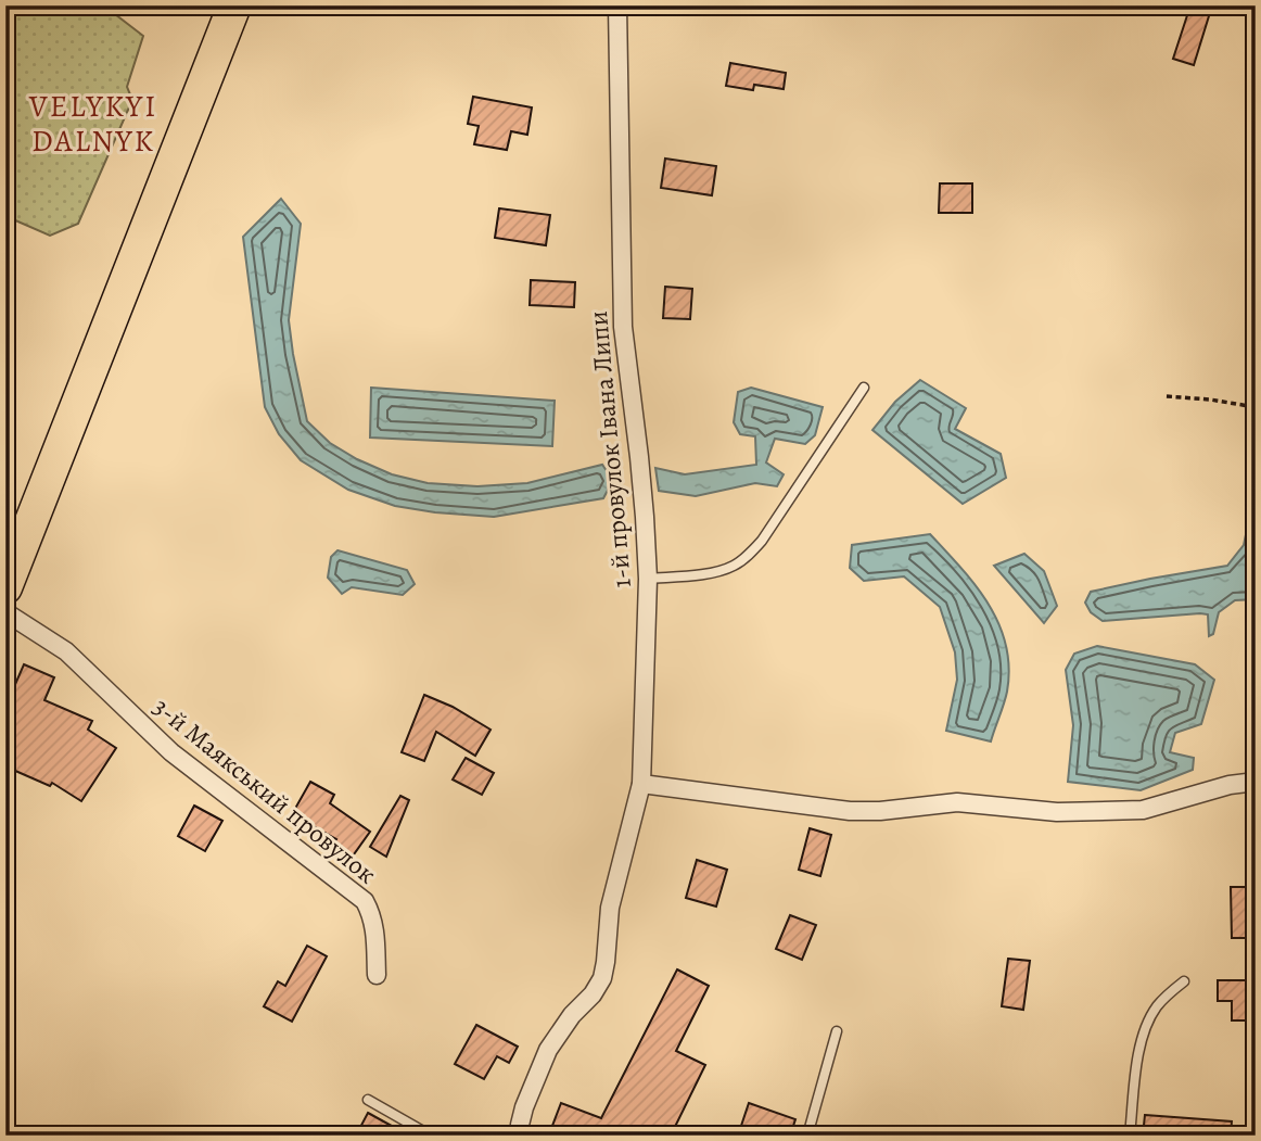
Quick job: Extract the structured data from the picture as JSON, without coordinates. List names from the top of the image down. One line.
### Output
{"streets":{"street":["1-й провулок Івана Липи","3-й Маякський провулок"]},"districts":["VELYKYI DALNYK"]}
